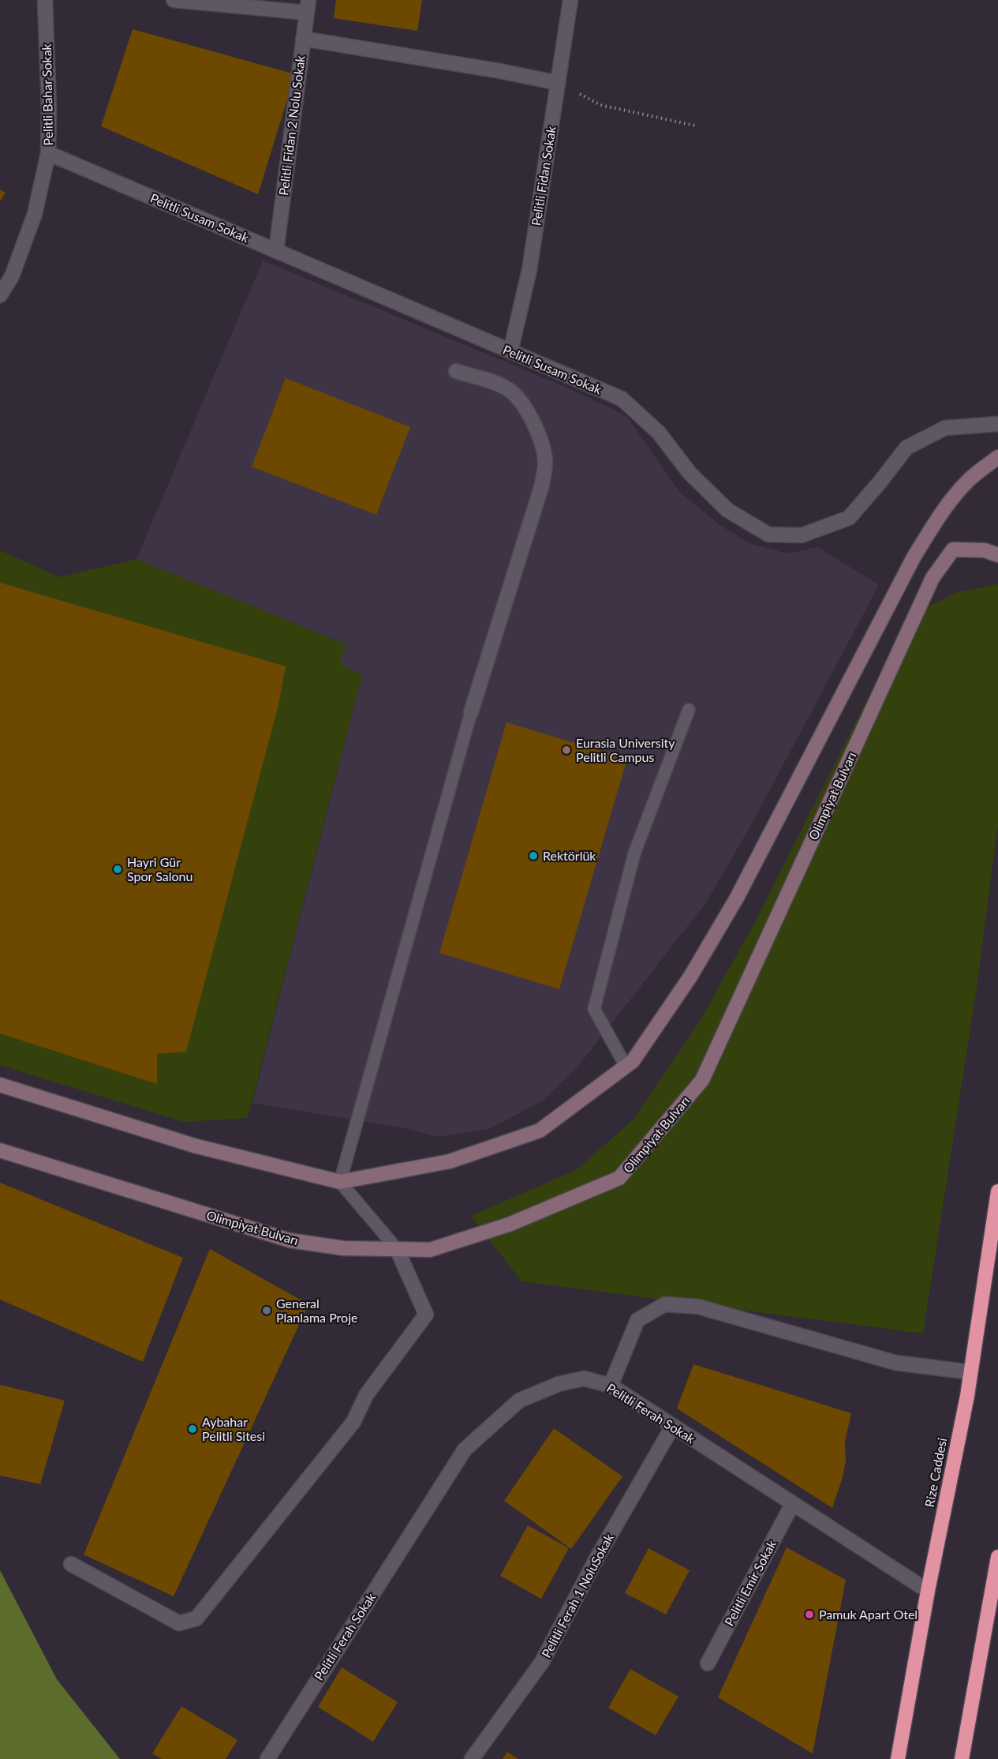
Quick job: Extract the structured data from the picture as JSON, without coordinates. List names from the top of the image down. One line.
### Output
{"streets":{"highway":["Rize Caddesi"],"main road":["Olimpiyat Bulvarı"],"street":["Pelitli Bahar Sokak","Pelitli Fidan 2 Nolu Sokak","Pelitli Fidan Sokak","Pelitli Susam Sokak","Pelitli Ferah Sokak","Pelitli Emir Sokak","Pelitli Ferah 1 NoluSokak"]},"crossings":[["Pelitli Bahar Sokak","Pelitli Susam Sokak"],["Pelitli Fidan 2 Nolu Sokak","Pelitli Susam Sokak"],["Pelitli Fidan Sokak","Pelitli Susam Sokak"],["Pelitli Ferah Sokak","Rize Caddesi"],["Pelitli Ferah Sokak","Pelitli Emir Sokak"],["Pelitli Ferah Sokak","Pelitli Ferah 1 NoluSokak"]],"places":["Eurasia University Pelitli Campus","Rektörlük","Hayri Gür Spor Salonu","General Planlama Proje","Aybahar Pelitli Sitesi","Pamuk Apart Otel"]}
